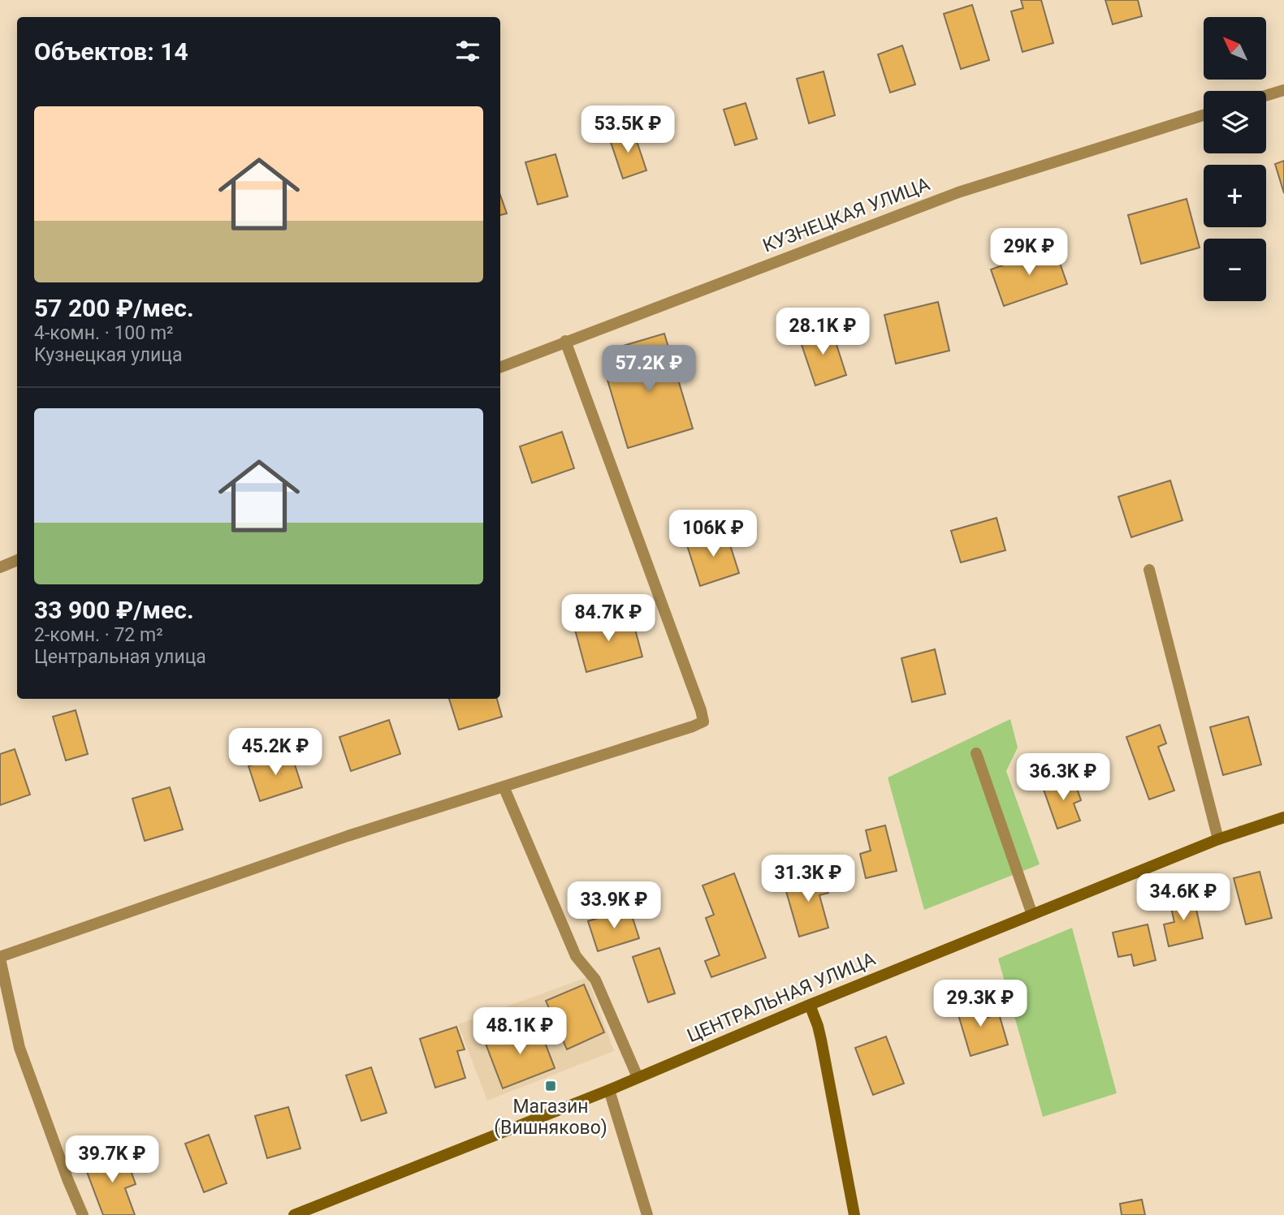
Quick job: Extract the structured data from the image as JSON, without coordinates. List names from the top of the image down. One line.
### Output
{"streets":{"street":["КУЗНЕЦКАЯ УЛИЦА","ЦЕНТРАЛЬНАЯ УЛИЦА"]},"places":{"transit":["Магазин (Вишняково)"]},"north":"top left","page":{"map_buttons":["+","−"],"heading":"Объектов: 14","list":[{"name":"57 200 ₽/мес.","note":"4-комн. · 100 m² · Кузнецкая улица"},{"name":"33 900 ₽/мес.","note":"2-комн. · 72 m² · Центральная улица"}],"price":["53.5K ₽","29K ₽","28.1K ₽","57.2K ₽","106K ₽","84.7K ₽","45.2K ₽","36.3K ₽","31.3K ₽","34.6K ₽","33.9K ₽","29.3K ₽","48.1K ₽","39.7K ₽"]}}
